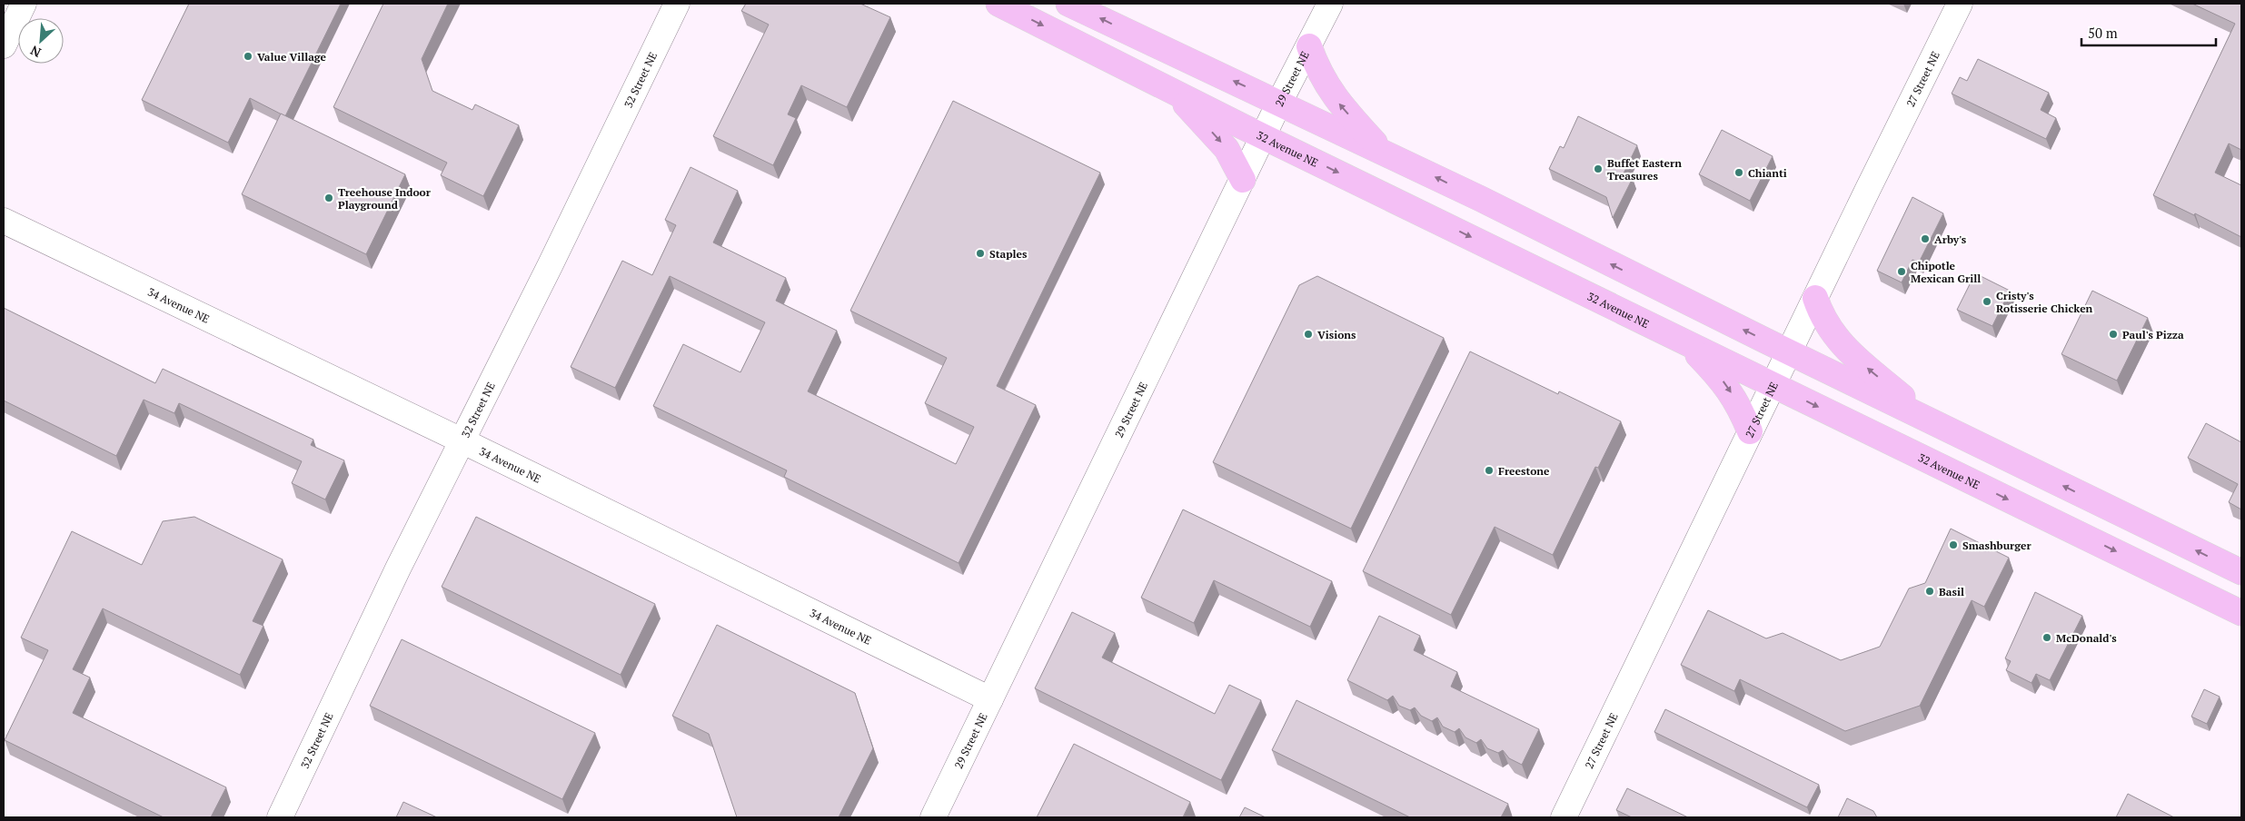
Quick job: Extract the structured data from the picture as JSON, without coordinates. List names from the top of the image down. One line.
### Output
{"streets":{"main road":["32 Avenue NE"],"street":["32 Street NE","29 Street NE","27 Street NE","34 Avenue NE"]},"crossings":[["32 Street NE","34 Avenue NE"],["29 Street NE","32 Avenue NE"],["29 Street NE","34 Avenue NE"],["27 Street NE","32 Avenue NE"]],"places":["Value Village","Buffet Eastern Treasures","Chianti","Treehouse Indoor Playground","Arby's","Staples","Chipotle Mexican Grill","Cristy's Rotisserie Chicken","Visions","Paul's Pizza","Freestone","Smashburger","Basil","McDonald's"],"scale_bar":"50 m","north":"bottom left"}
